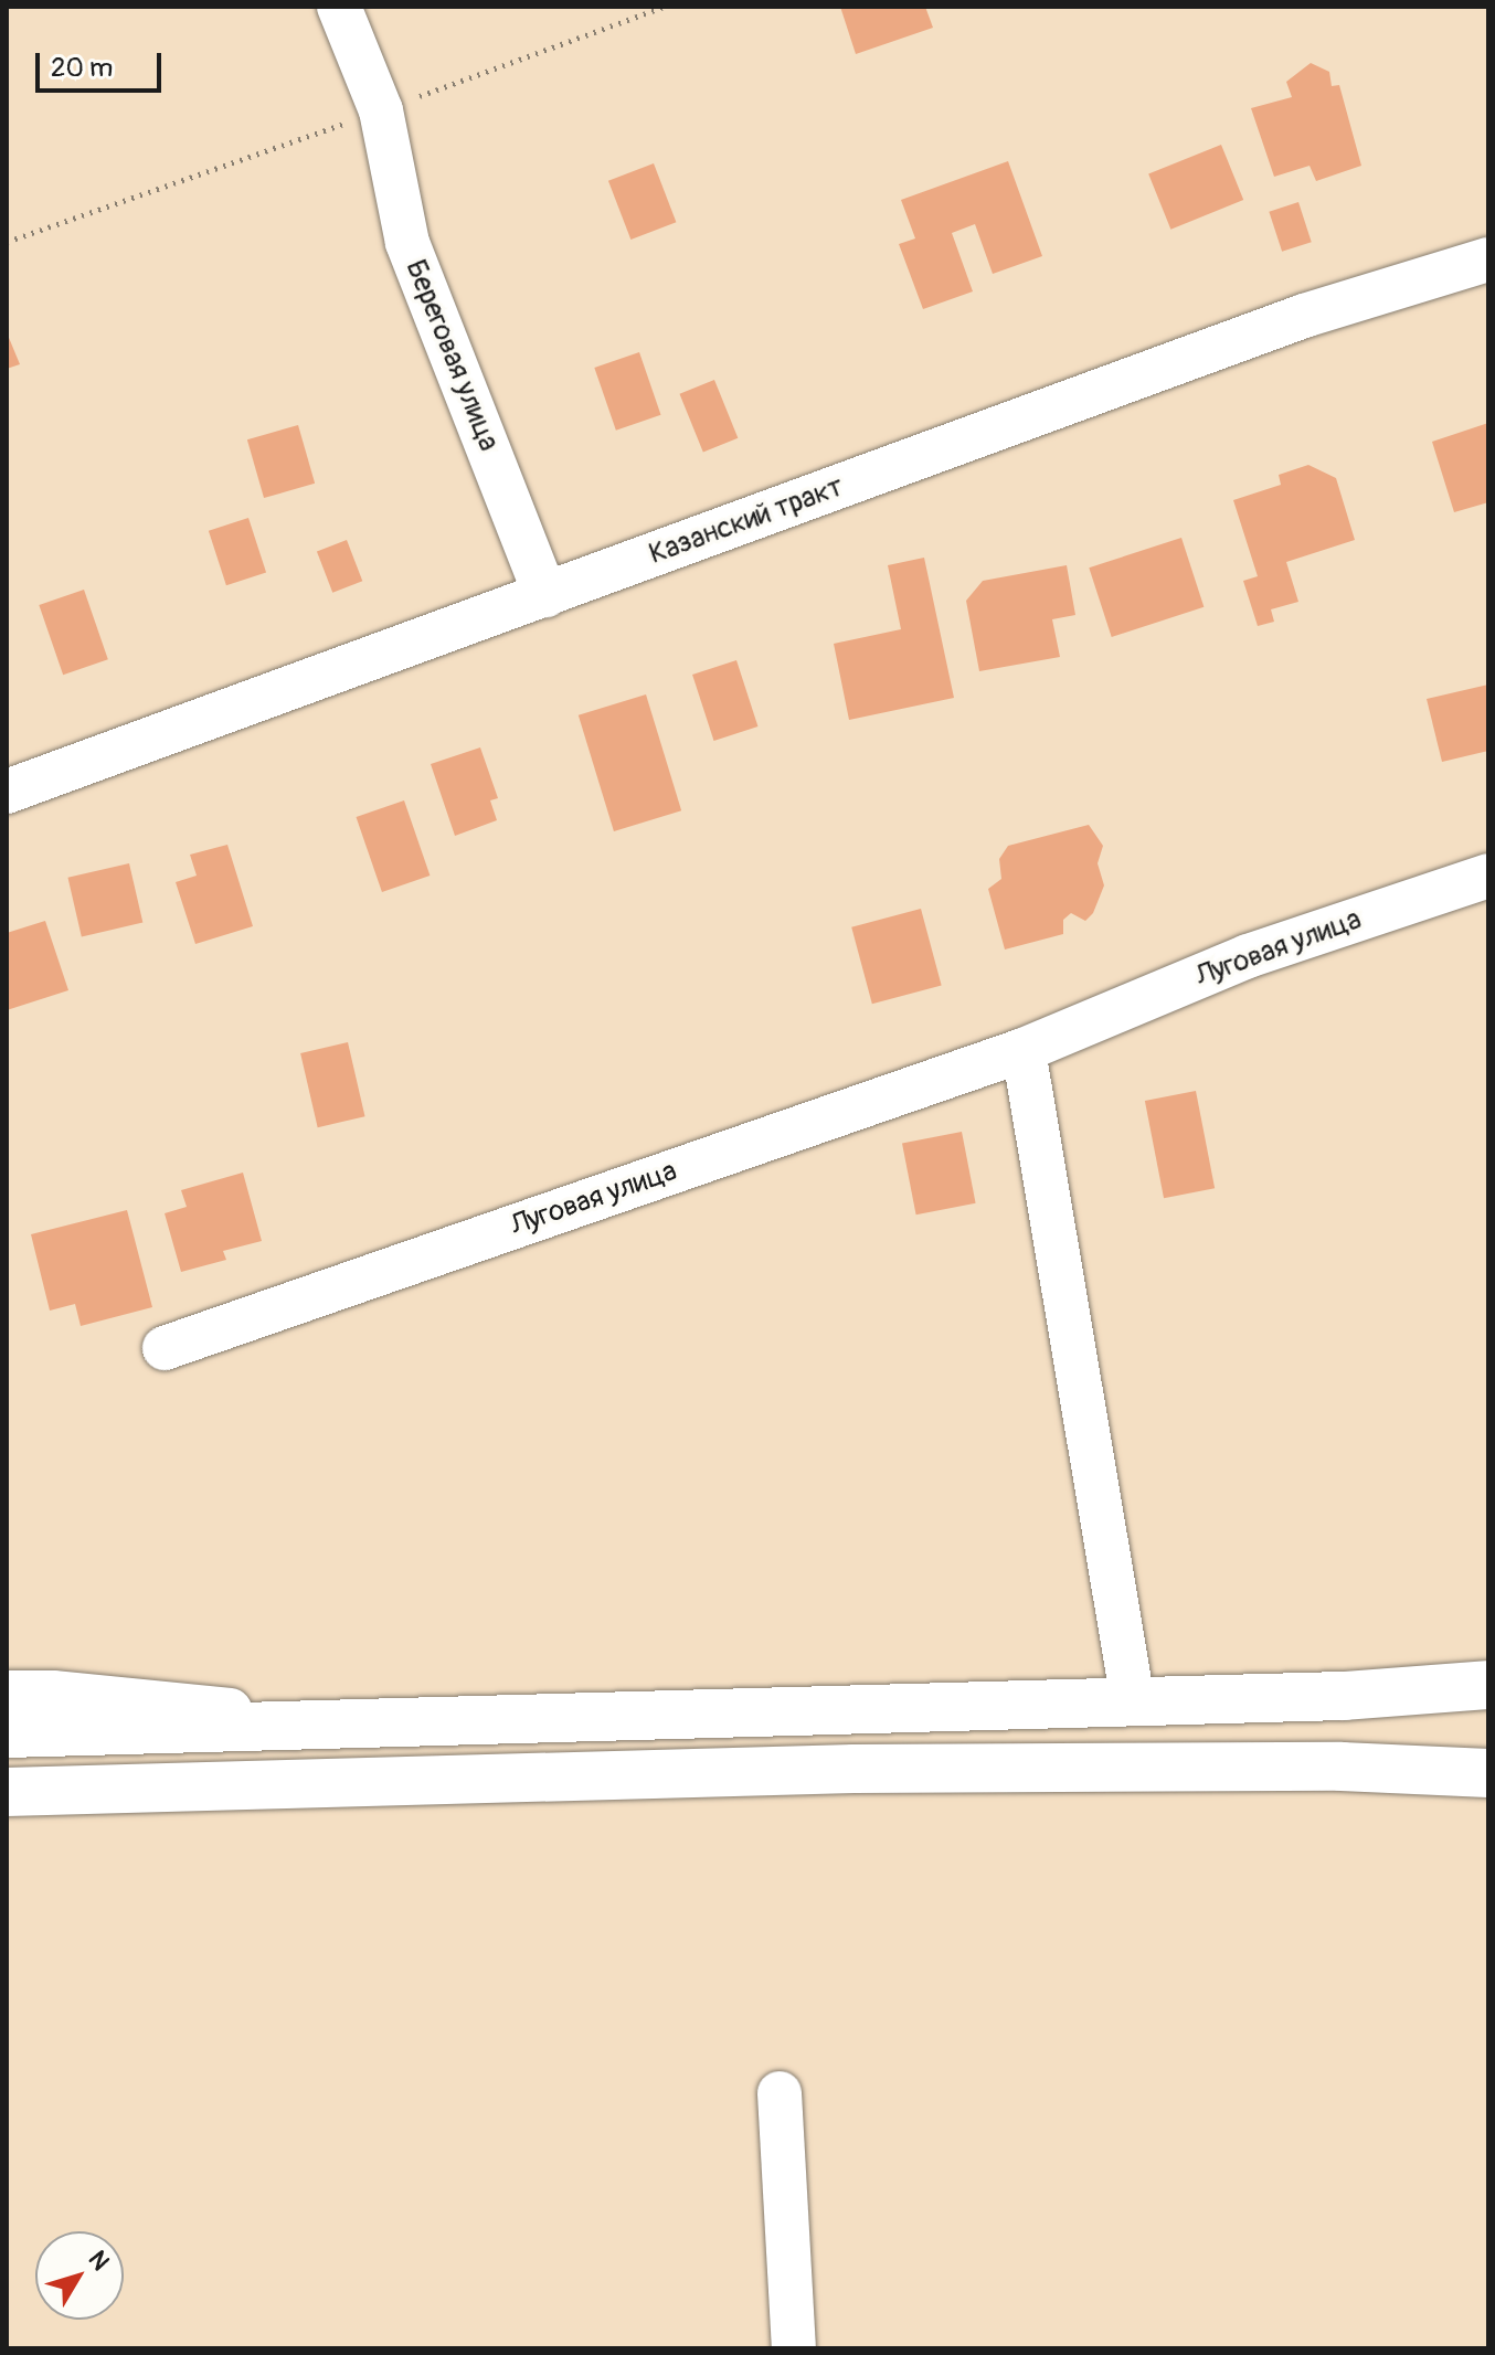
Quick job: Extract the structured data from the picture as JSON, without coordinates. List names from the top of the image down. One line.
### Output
{"streets":{"street":["Береговая улица","Казанский тракт","Луговая улица"]},"crossings":[["Береговая улица","Казанский тракт"]],"scale_bar":"20 m","north":"top right"}
